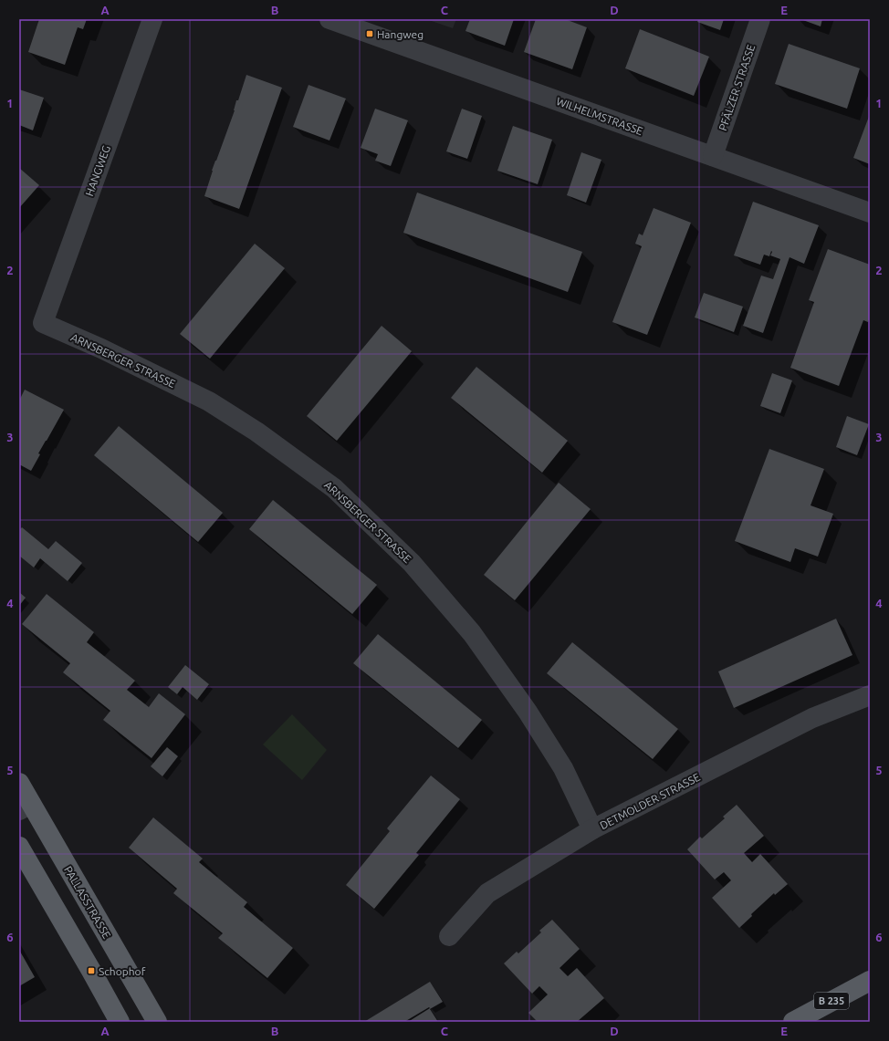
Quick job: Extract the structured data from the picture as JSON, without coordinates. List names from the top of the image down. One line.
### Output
{"streets":{"main road":["PALLASSTRASSE","B 235"],"street":["PFÄLZER STRASSE","WILHELMSTRASSE","HANGWEG","ARNSBERGER STRASSE","DETMOLDER STRASSE"]},"crossings":[["PFÄLZER STRASSE","WILHELMSTRASSE"],["HANGWEG","ARNSBERGER STRASSE"],["ARNSBERGER STRASSE","DETMOLDER STRASSE"]],"places":{"transit":["Hangweg","Schophof"]},"grid":{"columns":["A","B","C","D","E"],"rows":["1","2","3","4","5","6"]}}
